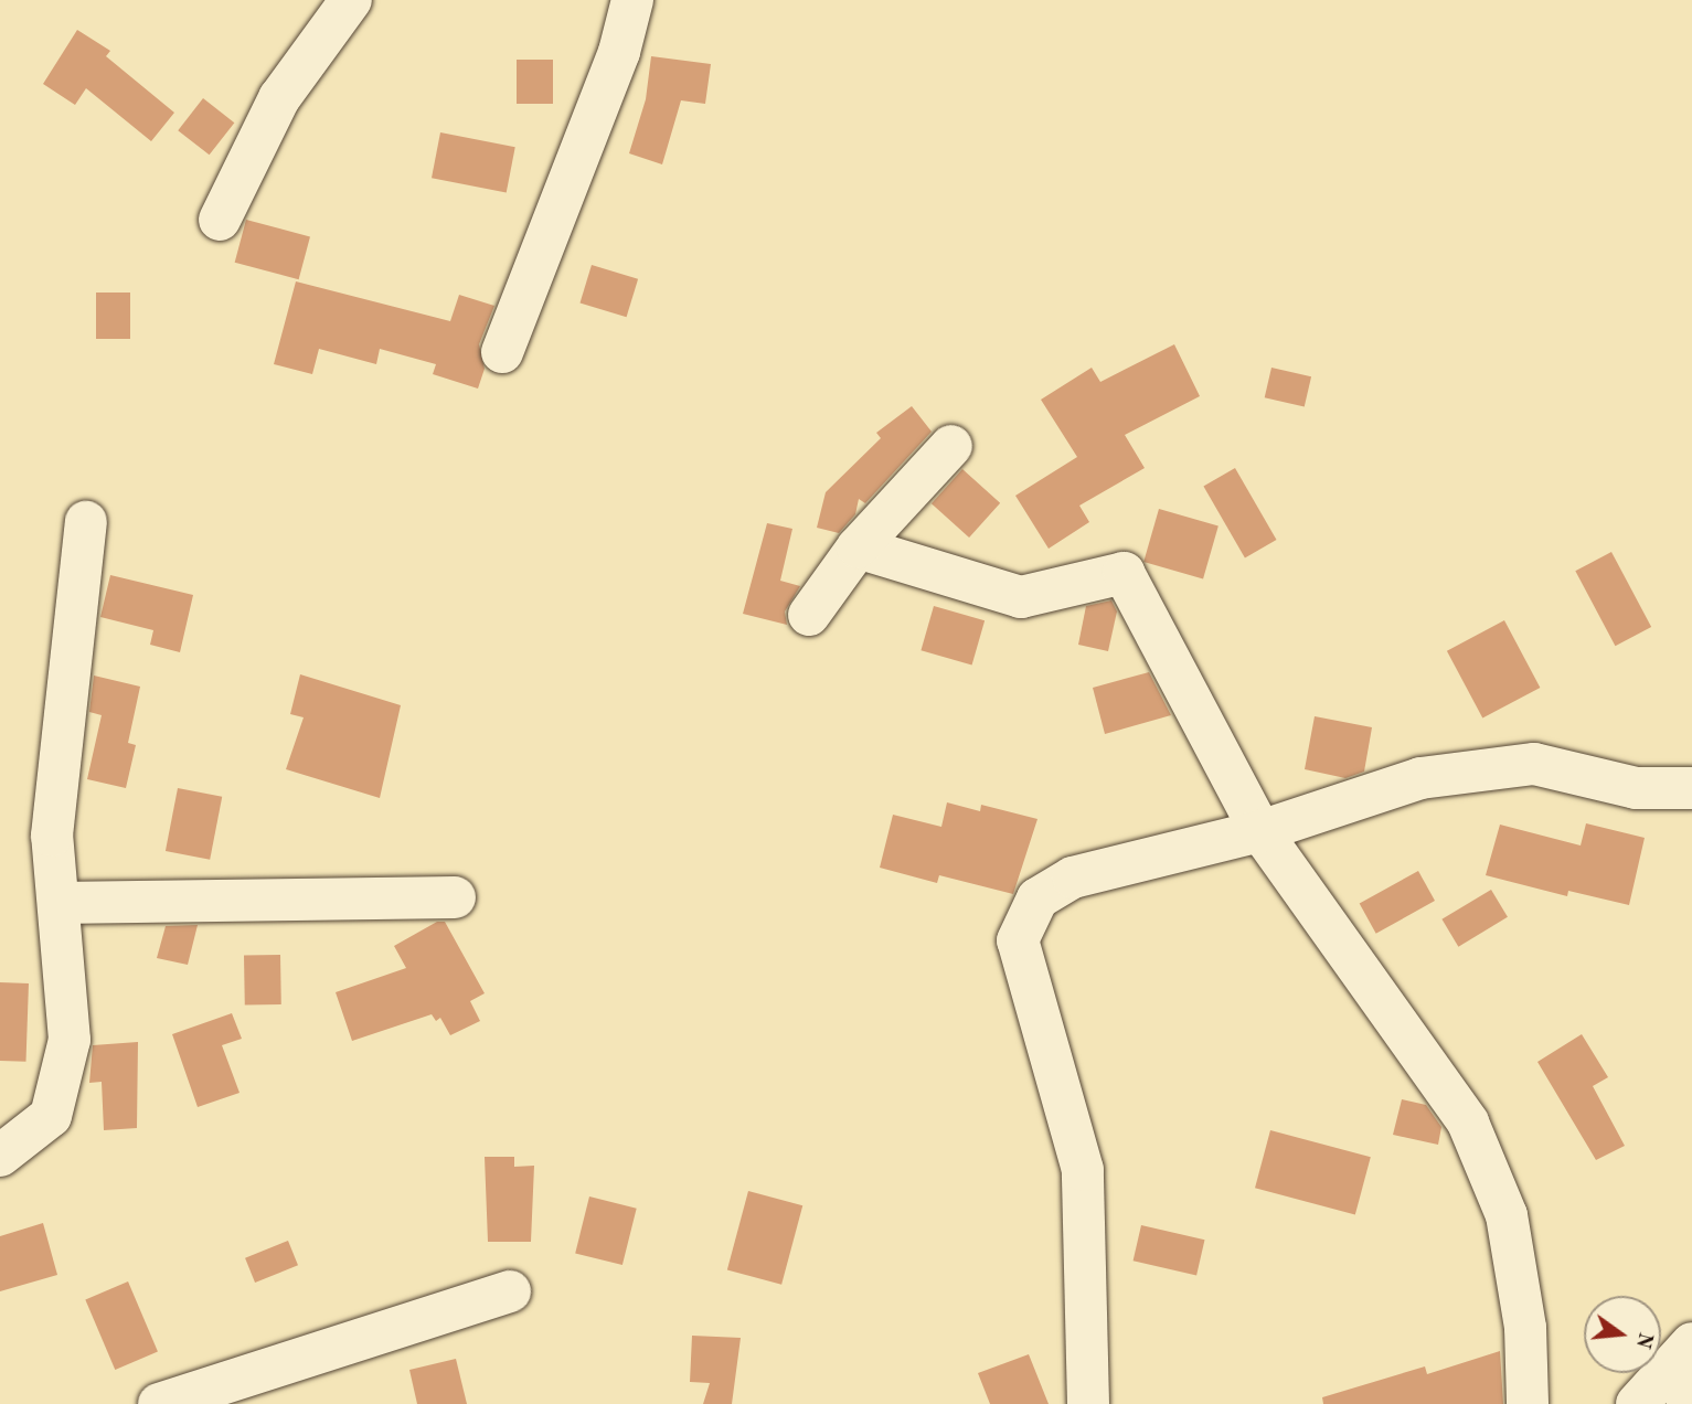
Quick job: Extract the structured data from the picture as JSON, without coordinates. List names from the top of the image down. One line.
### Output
{"north":"right"}
